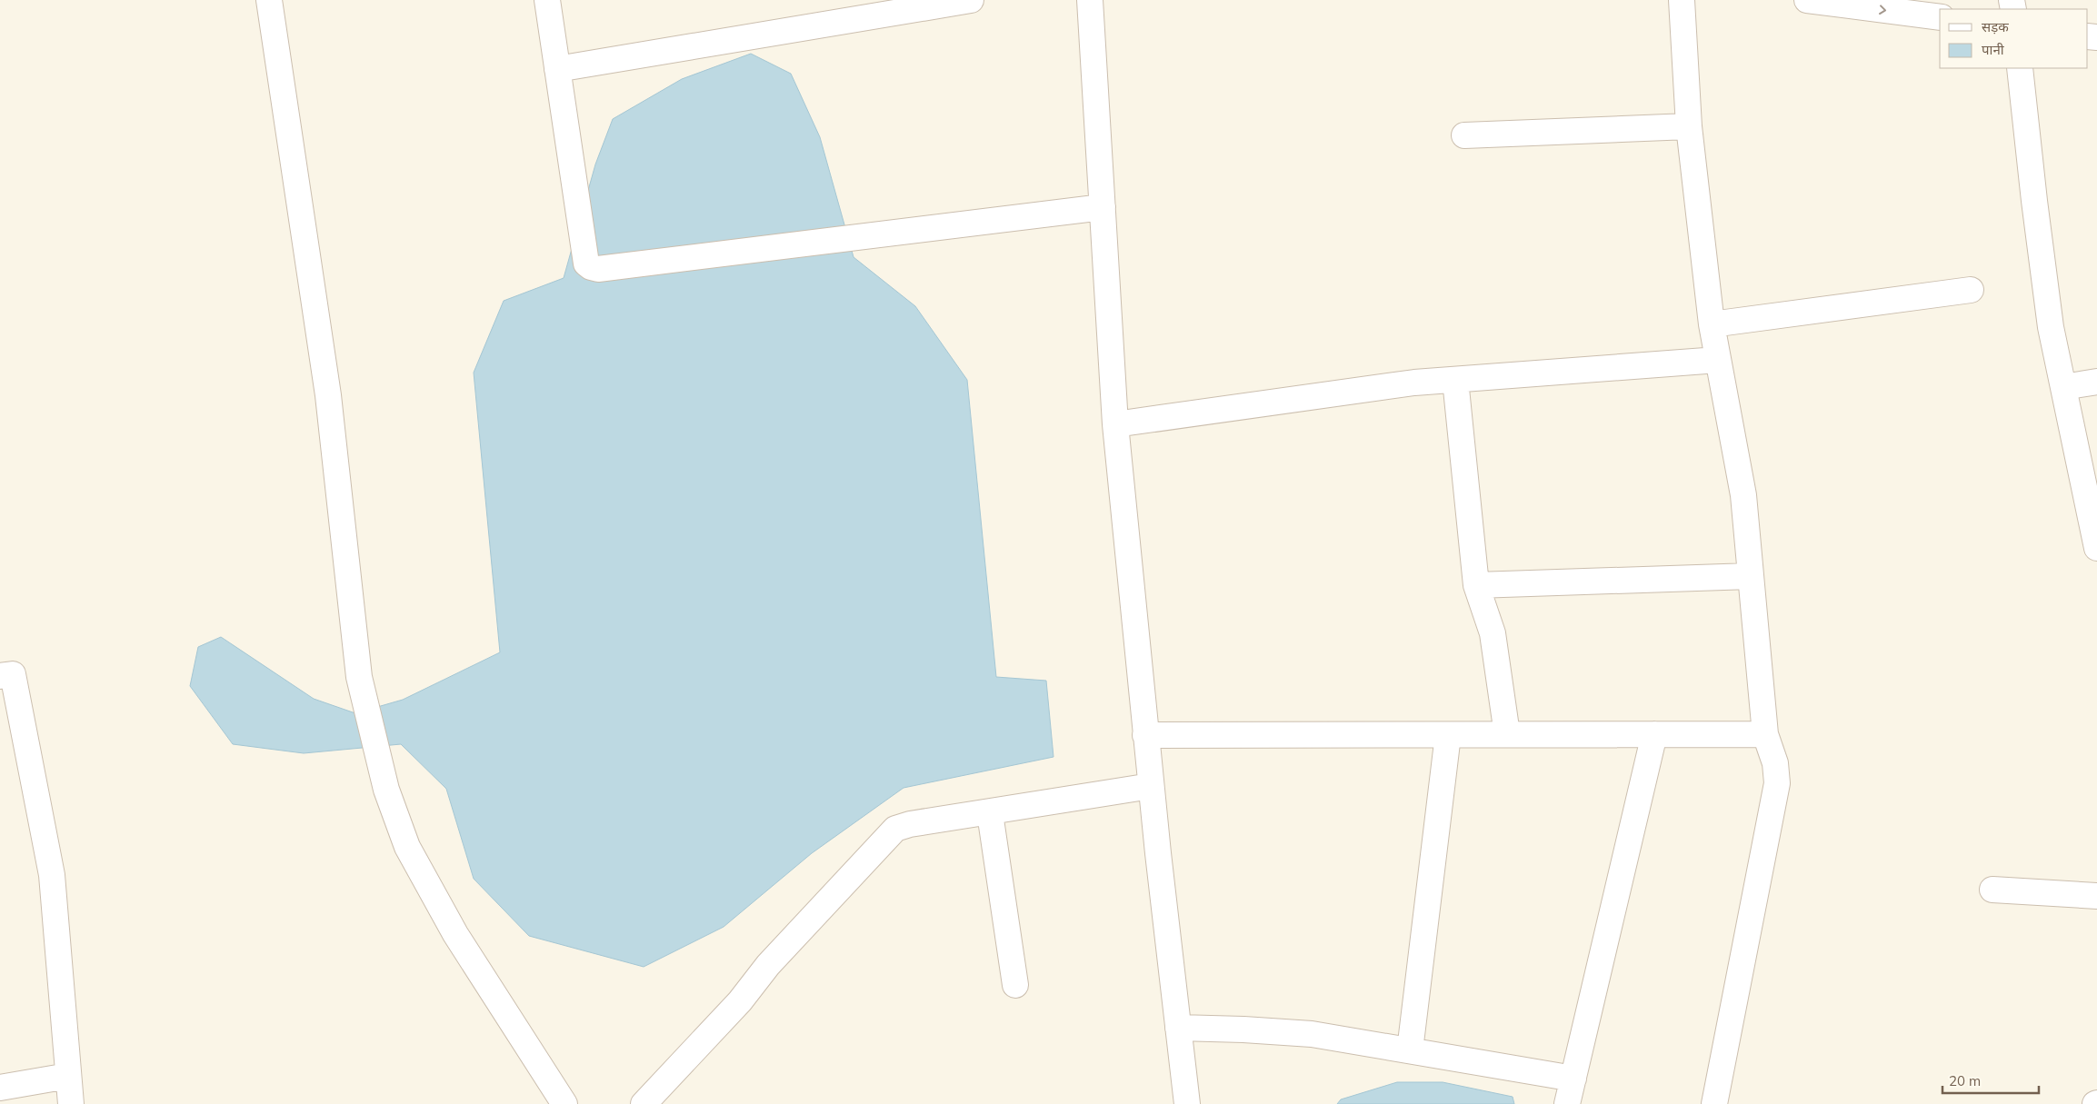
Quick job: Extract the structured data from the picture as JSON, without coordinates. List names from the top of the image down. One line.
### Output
{"legend":["सड़क","पानी"],"scale_bar":"20 m"}
